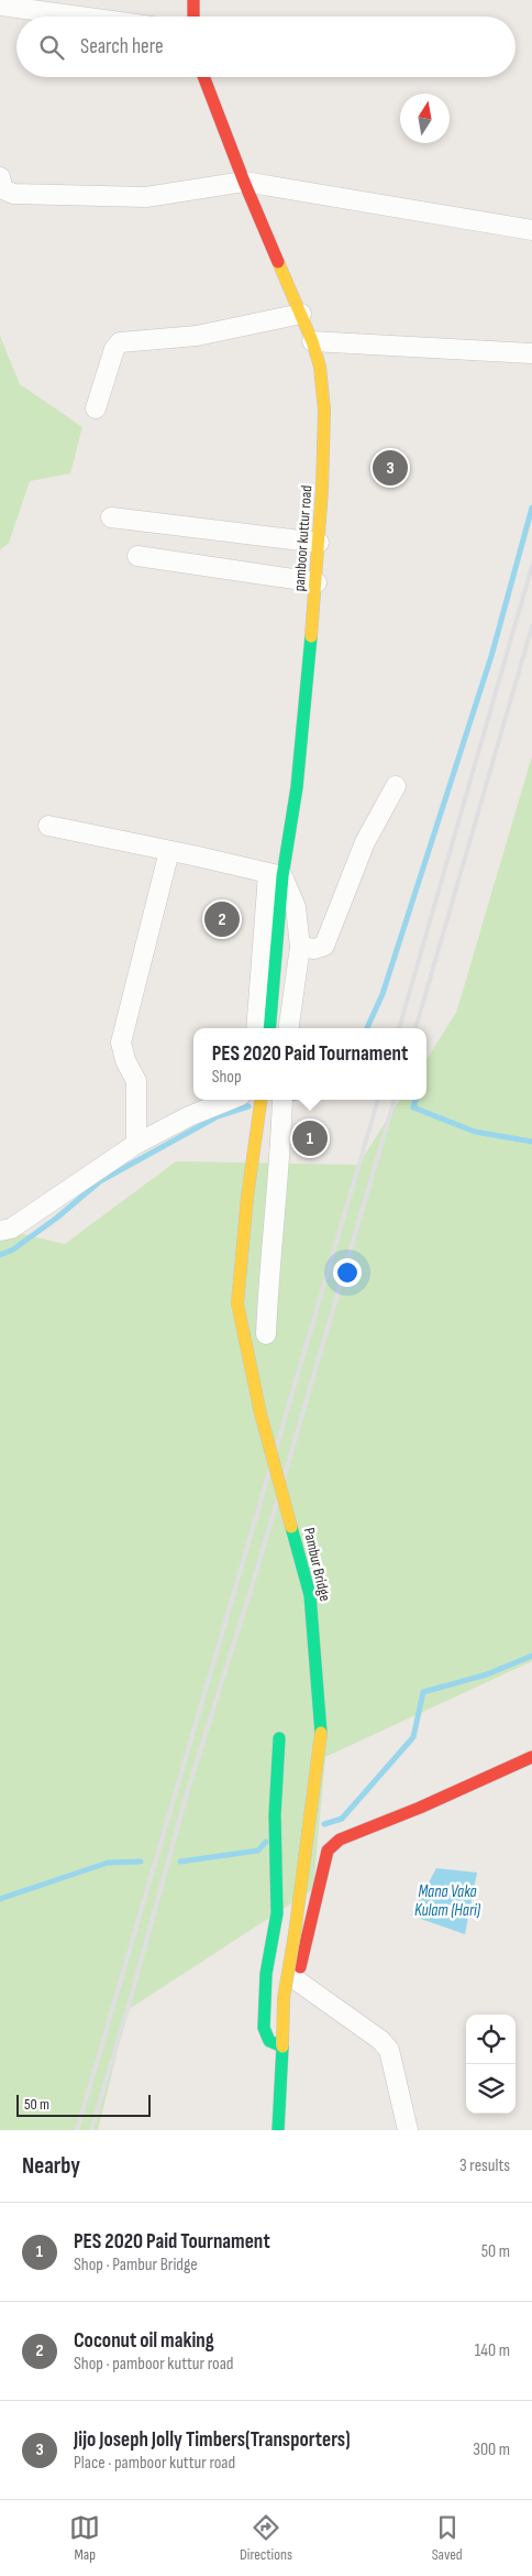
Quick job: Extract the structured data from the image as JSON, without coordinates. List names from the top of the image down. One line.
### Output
{"streets":{"main road":["pamboor kuttur road","Pambur Bridge"]},"water":["Mana Vaka Kulam (Hari)"],"scale_bar":"50 m","north":"top","page":{"search":"Search here","pins":["3","2","1"],"popup":["PES 2020 Paid Tournament","Shop"],"scale":"50 m","heading":["Nearby","3 results"],"list":[{"mark":"1","name":"PES 2020 Paid Tournament","note":"Shop · Pambur Bridge","value":"50 m"},{"mark":"2","name":"Coconut oil making","note":"Shop · pamboor kuttur road","value":"140 m"},{"mark":"3","name":"Jijo Joseph Jolly Timbers(Transporters)","note":"Place · pamboor kuttur road","value":"300 m"}],"nav":["Map","Directions","Saved"]}}
